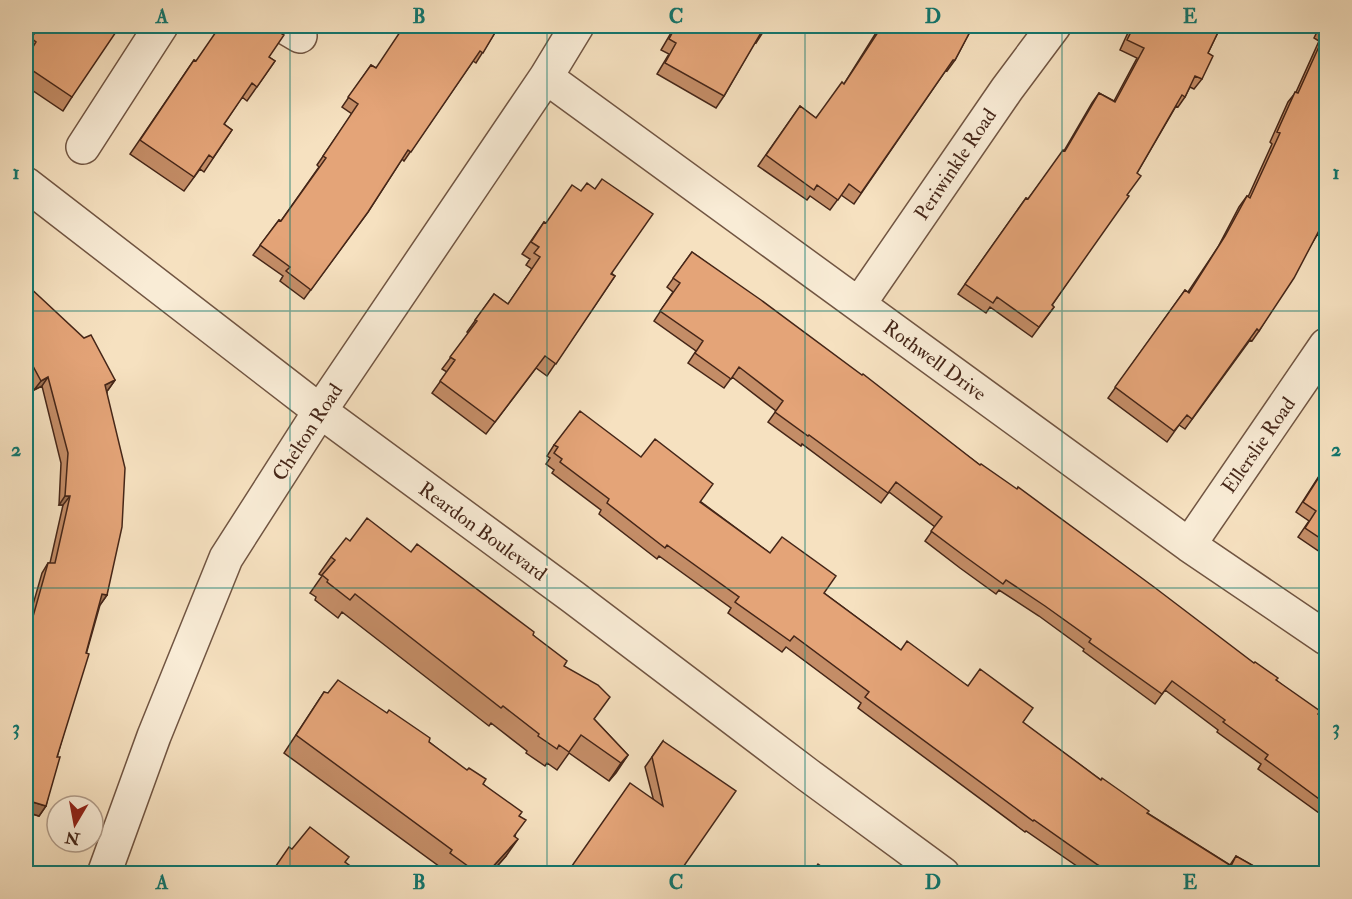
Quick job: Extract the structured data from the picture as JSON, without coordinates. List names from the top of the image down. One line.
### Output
{"streets":{"street":["Periwinkle Road","Rothwell Drive","Chelton Road","Ellerslie Road","Reardon Boulevard"]},"crossings":[["Periwinkle Road","Rothwell Drive"],["Rothwell Drive","Chelton Road"],["Rothwell Drive","Ellerslie Road"],["Chelton Road","Reardon Boulevard"]],"north":"bottom","grid":{"columns":["A","B","C","D","E"],"rows":["1","2","3"]}}
